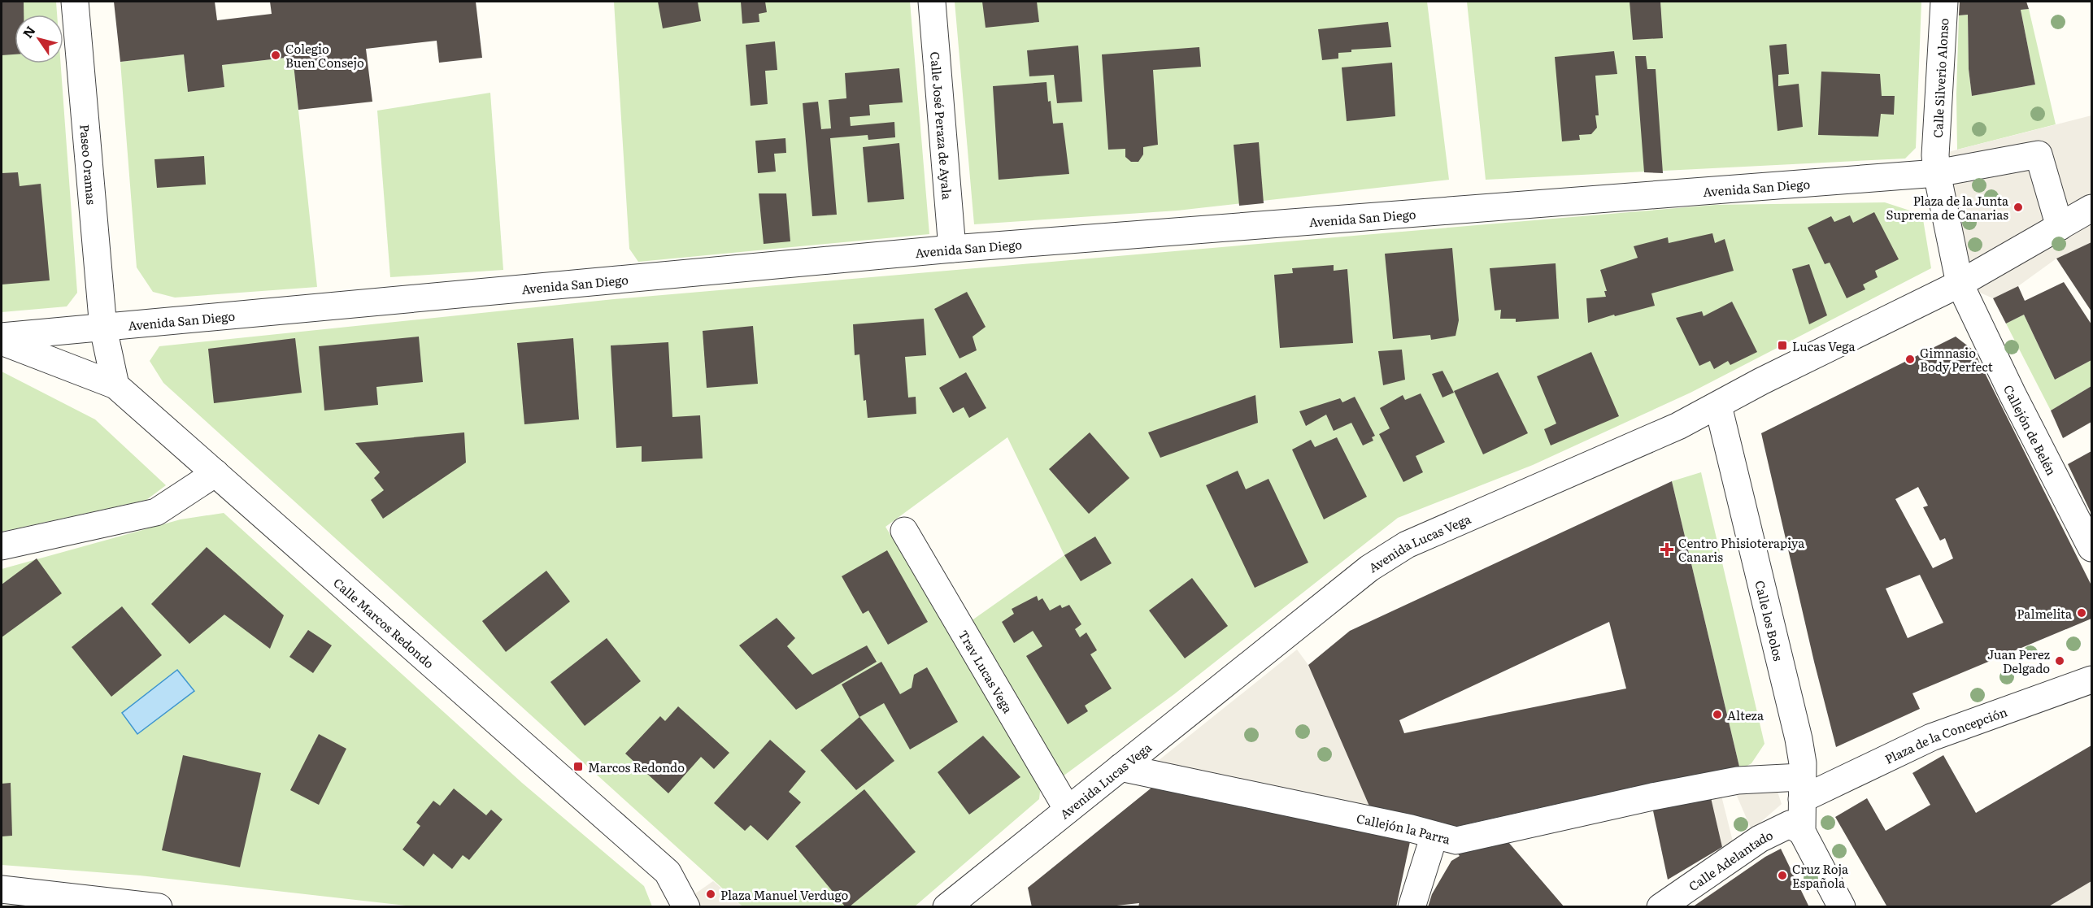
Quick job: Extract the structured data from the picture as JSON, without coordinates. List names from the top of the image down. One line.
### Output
{"streets":{"street":["Calle Silverio Alonso","Calle José Peraza de Ayala","Paseo Oramas","Avenida San Diego","Callejón de Belén","Avenida Lucas Vega","Calle los Bolos","Calle Marcos Redondo","Trav Lucas Vega","Plaza de la Concepción","Callejón la Parra","Calle Adelantado"]},"crossings":[["Calle Silverio Alonso","Avenida San Diego"],["Calle Silverio Alonso","Callejón de Belén"],["Calle Silverio Alonso","Avenida Lucas Vega"],["Calle José Peraza de Ayala","Avenida San Diego"],["Paseo Oramas","Avenida San Diego"],["Avenida San Diego","Avenida Lucas Vega"],["Callejón de Belén","Avenida Lucas Vega"],["Avenida Lucas Vega","Calle los Bolos"],["Avenida Lucas Vega","Trav Lucas Vega"],["Avenida Lucas Vega","Callejón la Parra"],["Calle los Bolos","Plaza de la Concepción"],["Calle los Bolos","Callejón la Parra"],["Calle los Bolos","Calle Adelantado"],["Plaza de la Concepción","Callejón la Parra"]],"places":{"other":["Colegio Buen Consejo","Plaza de la Junta Suprema de Canarias","Gimnasio Body Perfect","Palmelita","Juan Perez Delgado","Alteza","Cruz Roja Española","Plaza Manuel Verdugo"],"transit":["Lucas Vega","Marcos Redondo"],"health":["Centro Phisioterapiya Canaris"]},"north":"top left"}
